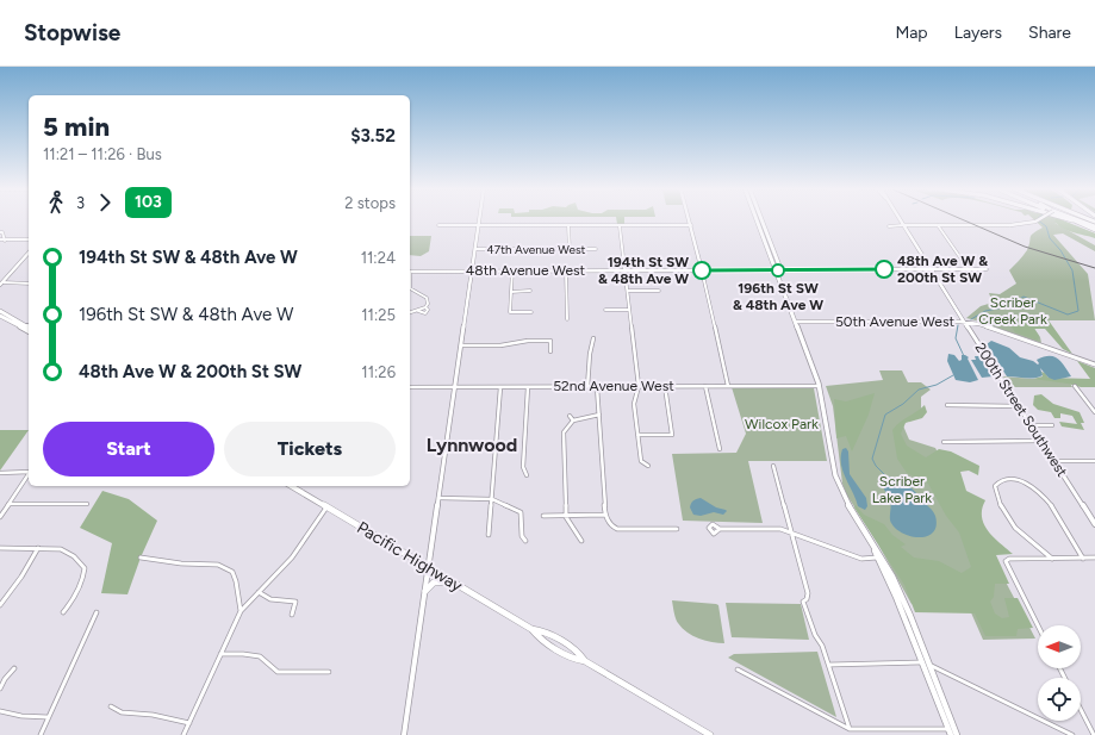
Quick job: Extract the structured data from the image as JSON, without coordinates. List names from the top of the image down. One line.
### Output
{"streets":{"highway":["Pacific Highway"],"street":["47th Avenue West","48th Avenue West","50th Avenue West","52nd Avenue West","200th Street Southwest"]},"crossings":[["48th Avenue West","200th Street Southwest"],["50th Avenue West","200th Street Southwest"]],"districts":["Lynnwood"],"parks":["Scriber Creek Park","Wilcox Park","Scriber Lake Park"],"places":["48th Ave W & 200th St SW","194th St SW & 48th Ave W","196th St SW & 48th Ave W"],"lines":["bus line 103"],"north":"left","page":{"header":"Stopwise","nav":["Map","Layers","Share"],"heading":["5 min","11:21 – 11:26 · Bus","$3.52"],"legs":["3","103","2 stops"],"list":[{"name":"194th St SW & 48th Ave W","value":"11:24"},{"name":"196th St SW & 48th Ave W","value":"11:25"},{"name":"48th Ave W & 200th St SW","value":"11:26"}],"buttons":["Start","Tickets"]}}
